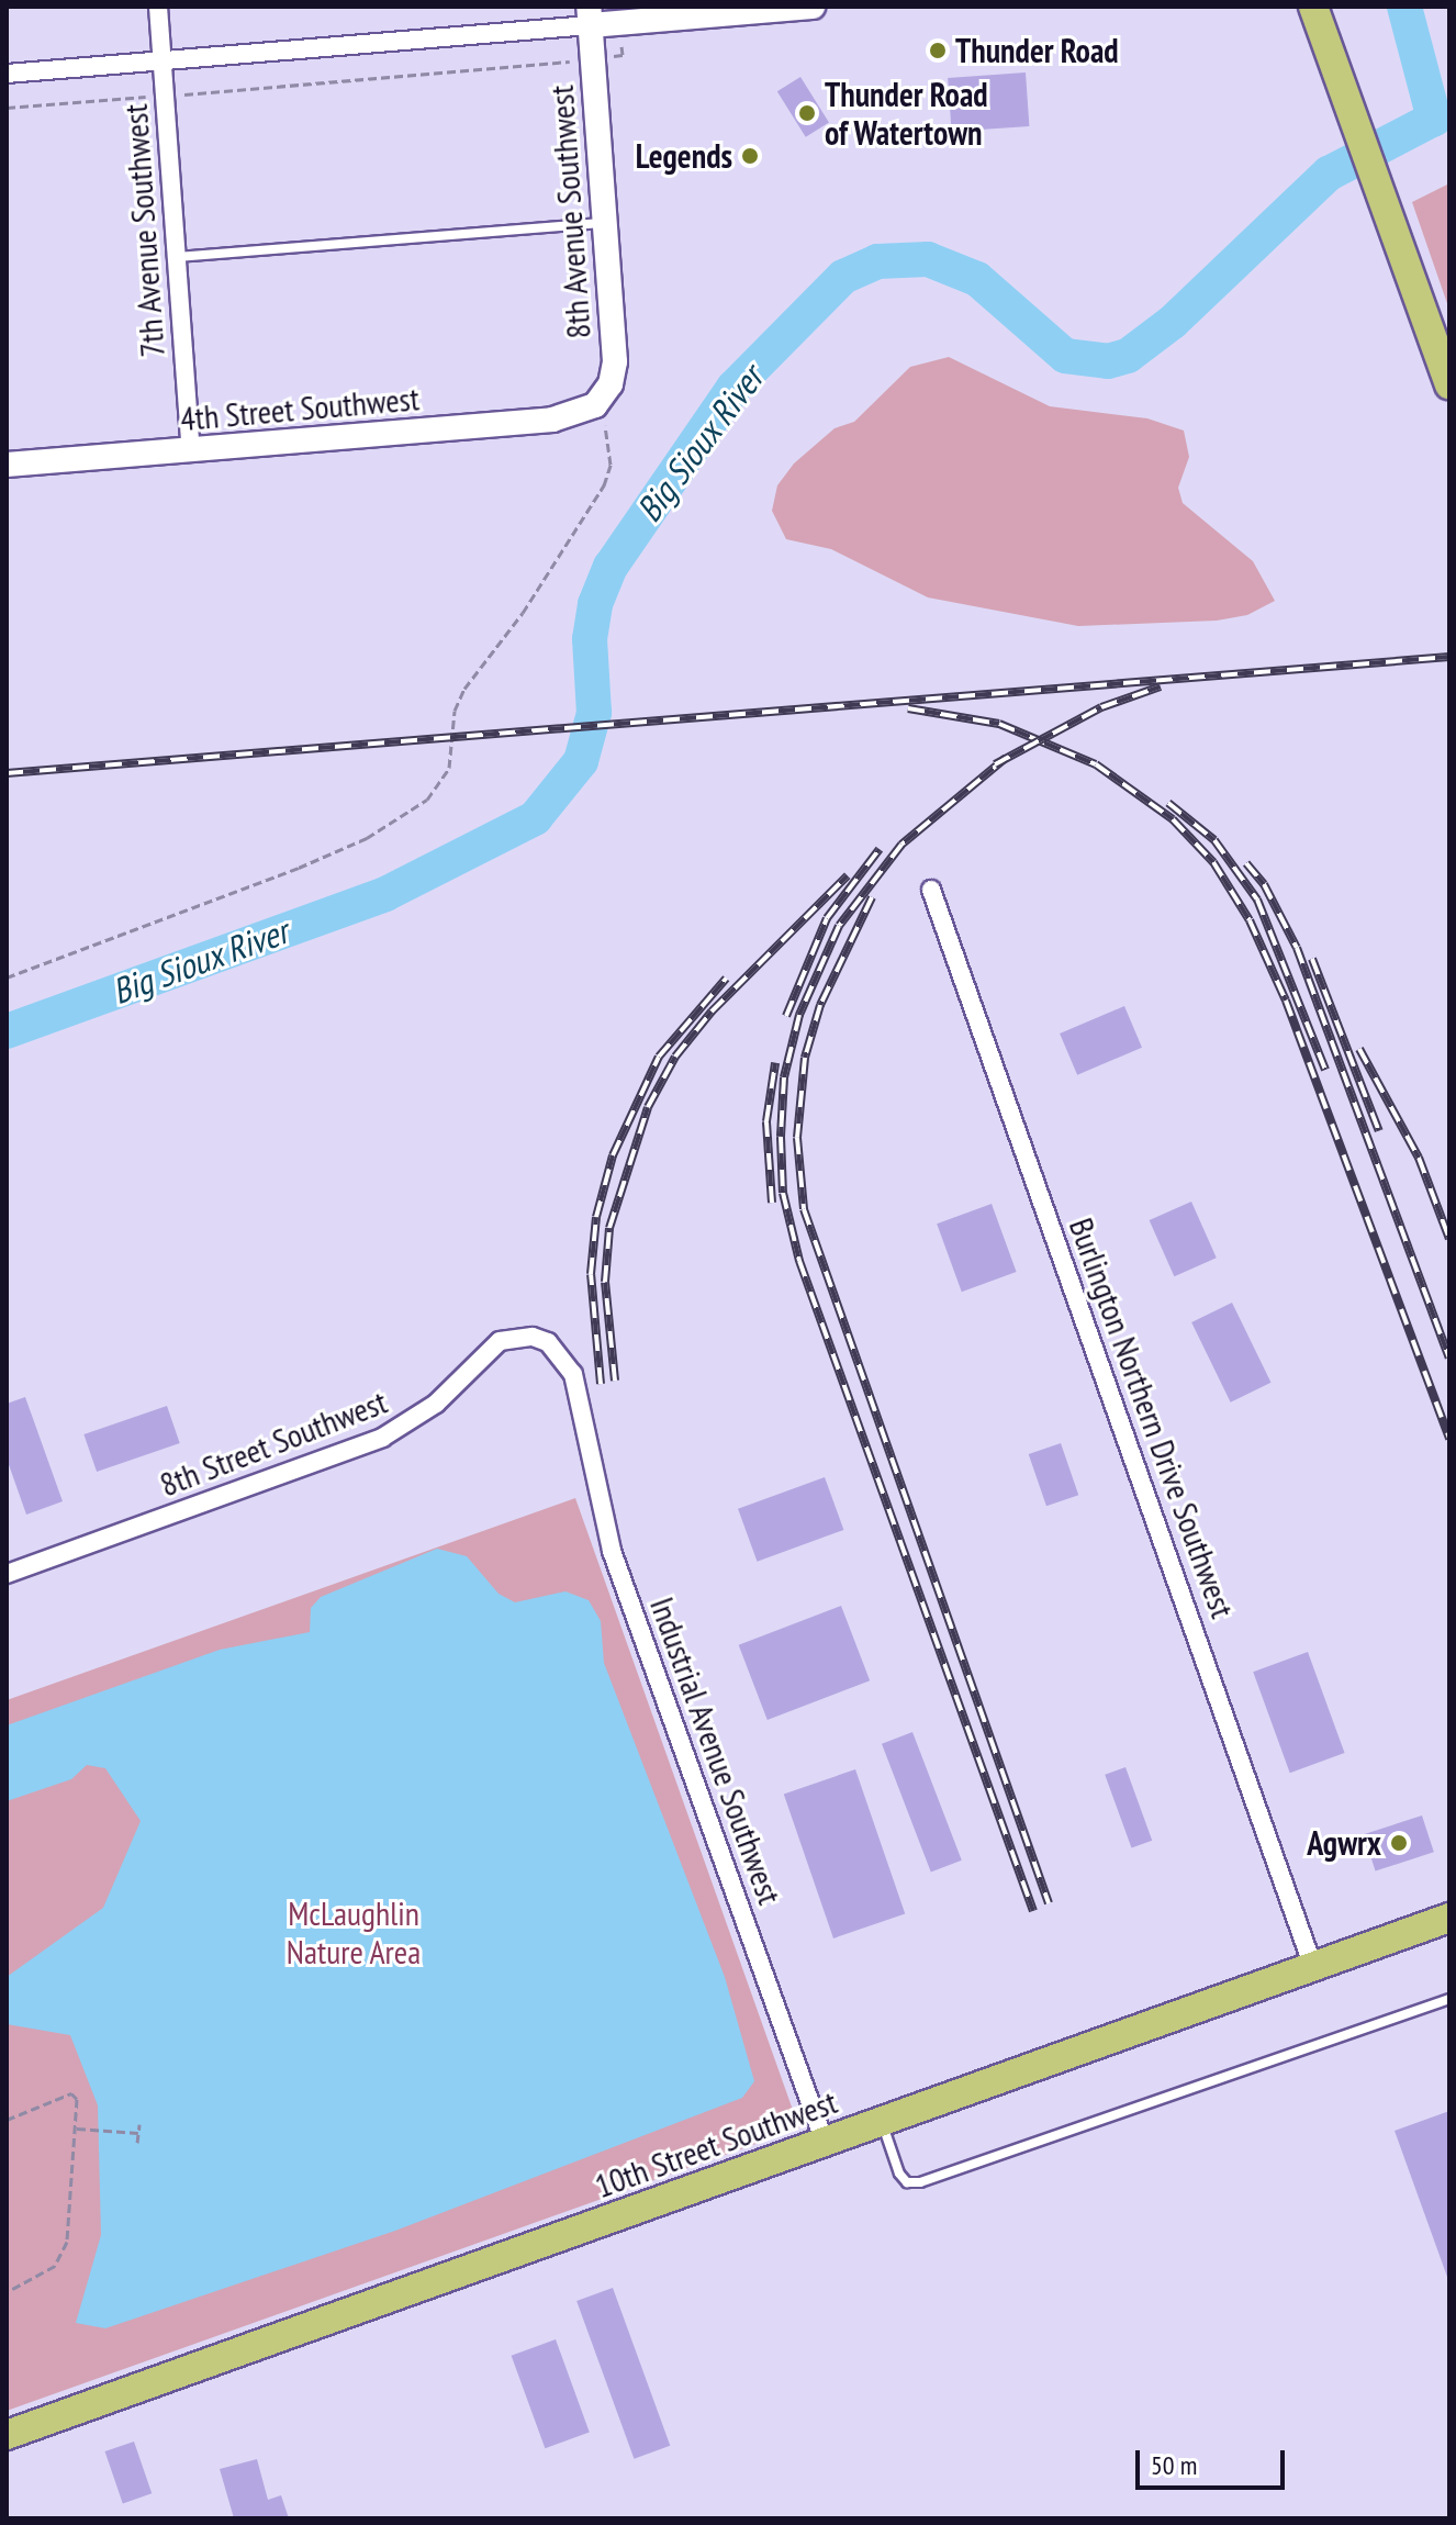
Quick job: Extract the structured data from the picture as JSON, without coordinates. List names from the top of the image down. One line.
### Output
{"streets":{"main road":["10th Street Southwest"],"street":["8th Avenue Southwest","7th Avenue Southwest","4th Street Southwest","Burlington Northern Drive Southwest","8th Street Southwest","Industrial Avenue Southwest"]},"crossings":[["8th Avenue Southwest","4th Street Southwest"],["7th Avenue Southwest","4th Street Southwest"],["Burlington Northern Drive Southwest","10th Street Southwest"],["8th Street Southwest","Industrial Avenue Southwest"],["Industrial Avenue Southwest","10th Street Southwest"]],"water":["Big Sioux River"],"parks":["McLaughlin Nature Area"],"places":["Thunder Road","Thunder Road of Watertown","Legends","Agwrx"],"scale_bar":"50 m"}
